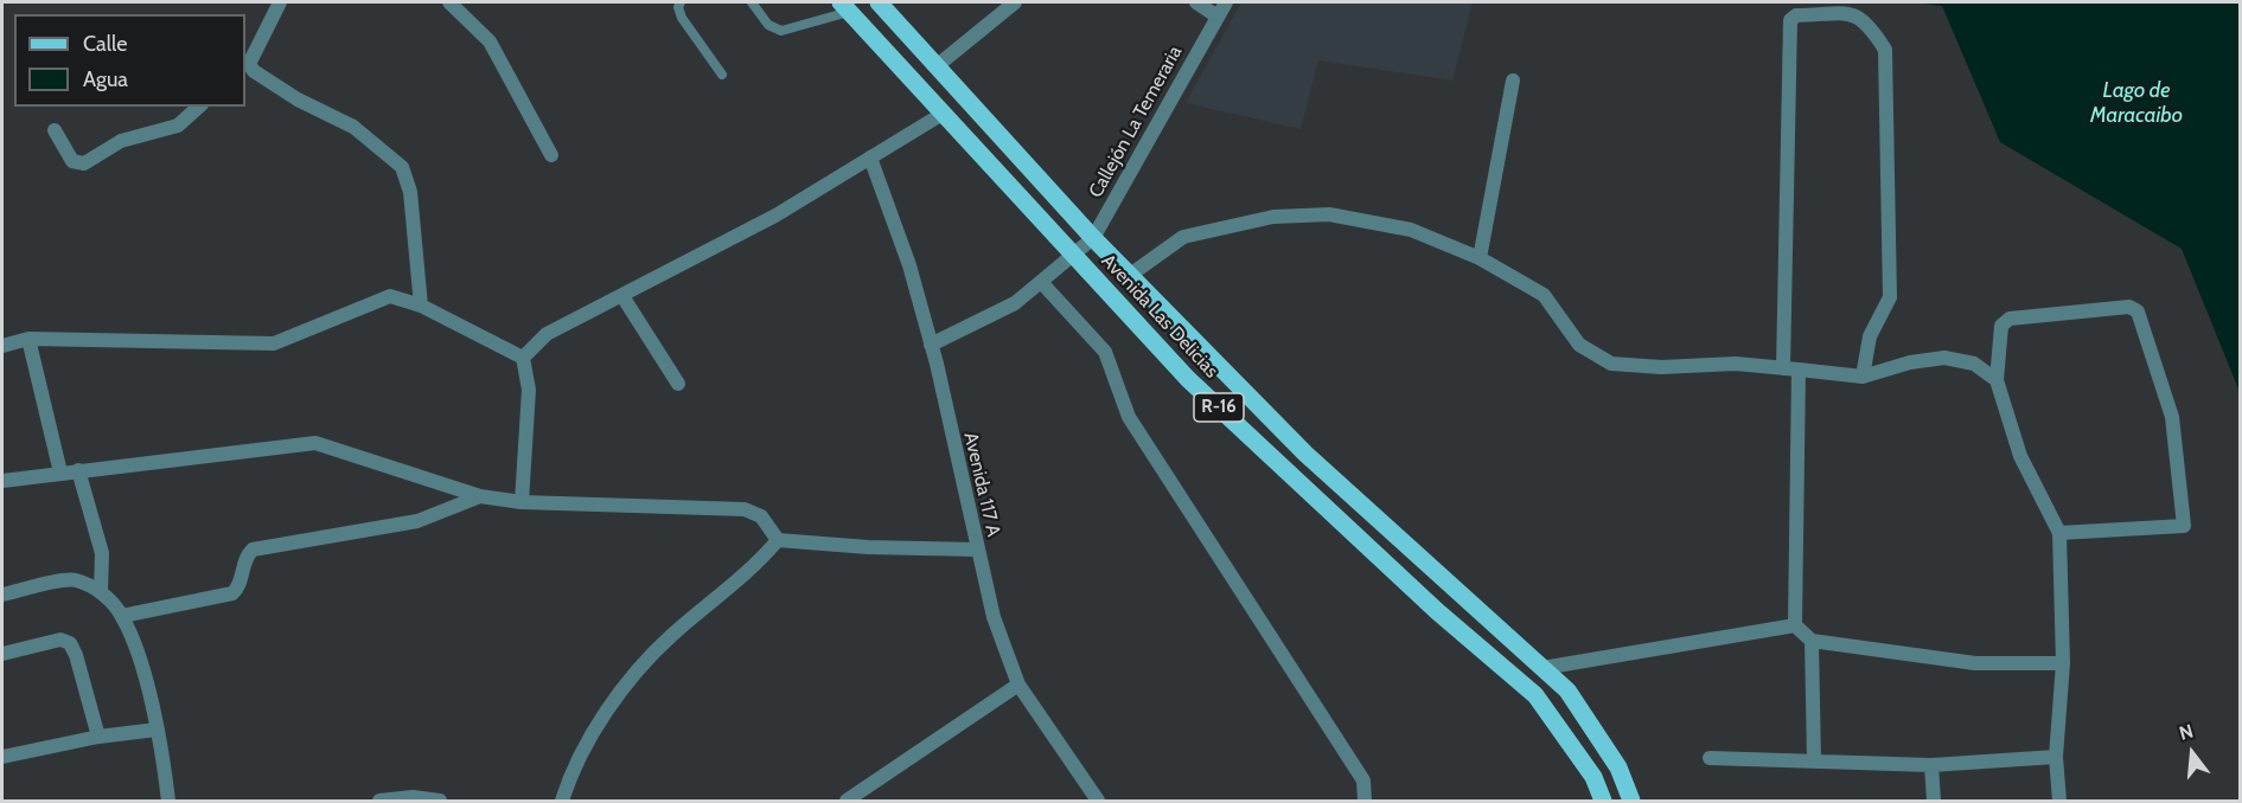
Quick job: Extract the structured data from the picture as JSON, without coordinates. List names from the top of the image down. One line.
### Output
{"streets":{"main road":["Avenida Las Delicias","R-16"],"street":["Callejón La Temeraria","Avenida 117 A"]},"crossings":[["Callejón La Temeraria","Avenida Las Delicias"],["Callejón La Temeraria","Avenida 117 A"]],"water":["Lago de Maracaibo"],"legend":["Calle","Agua"],"north":"top"}
